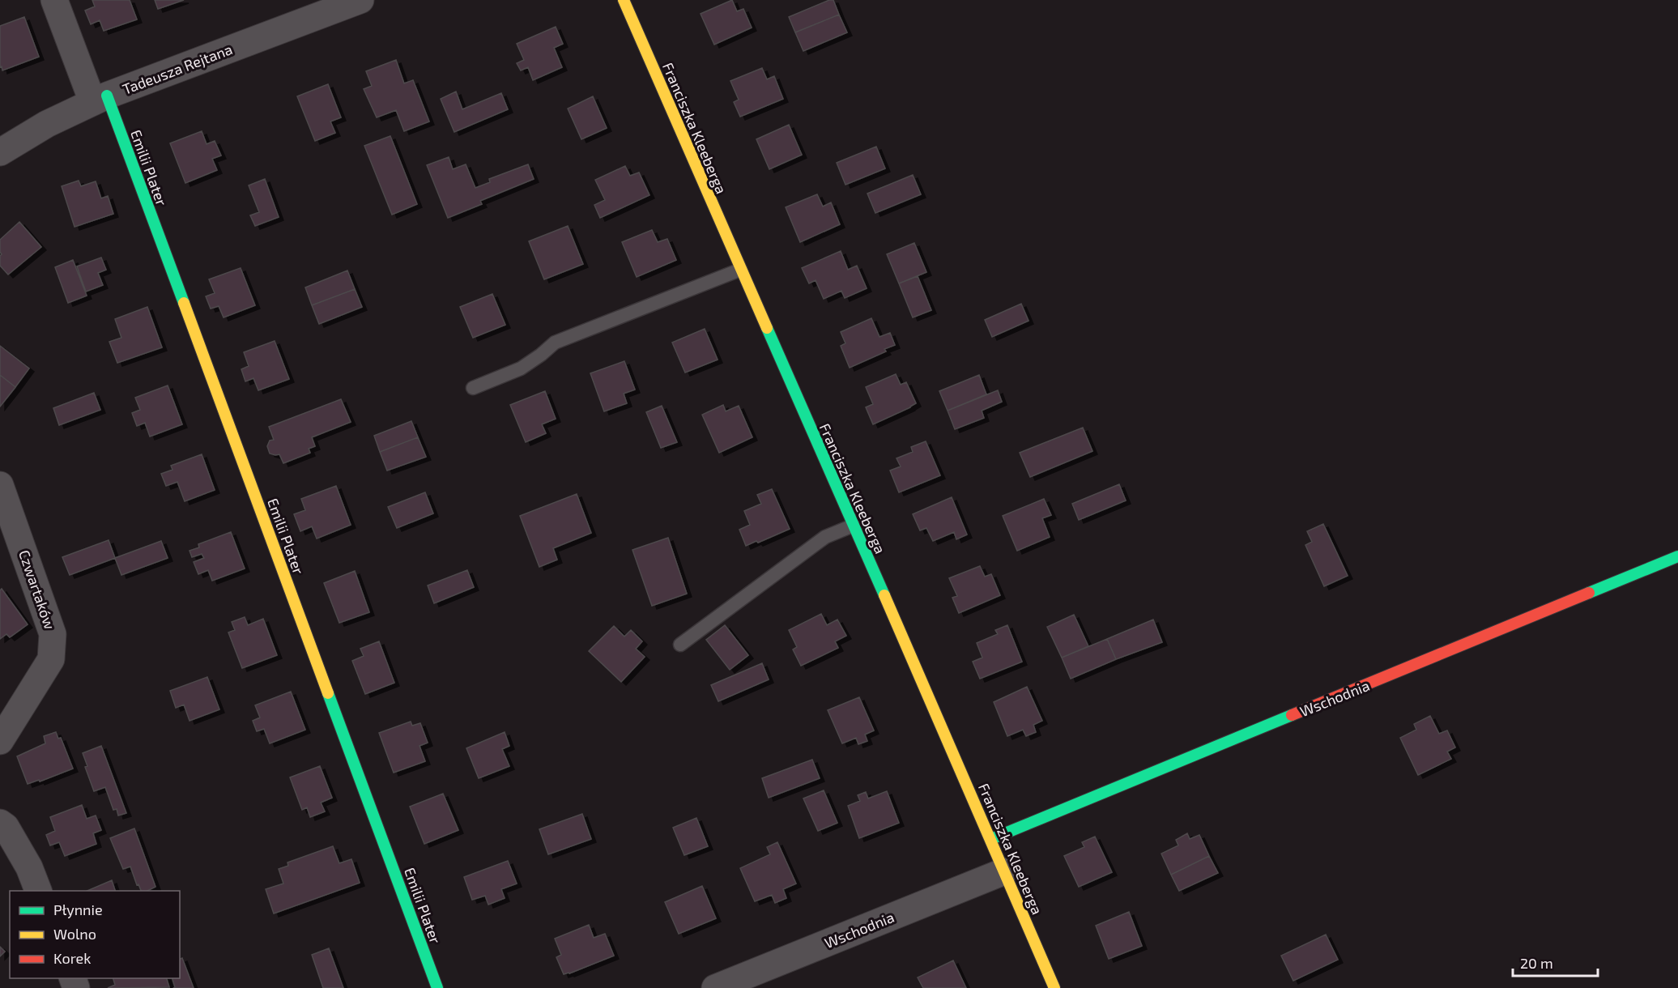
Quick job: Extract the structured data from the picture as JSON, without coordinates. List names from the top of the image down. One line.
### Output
{"streets":{"street":["Tadeusza Rejtana","Franciszka Kleeberga","Emilii Plater","Czwartaków","Wschodnia"]},"crossings":[["Tadeusza Rejtana","Emilii Plater"],["Franciszka Kleeberga","Wschodnia"]],"legend":["Płynnie","Wolno","Korek"],"scale_bar":"20 m"}
